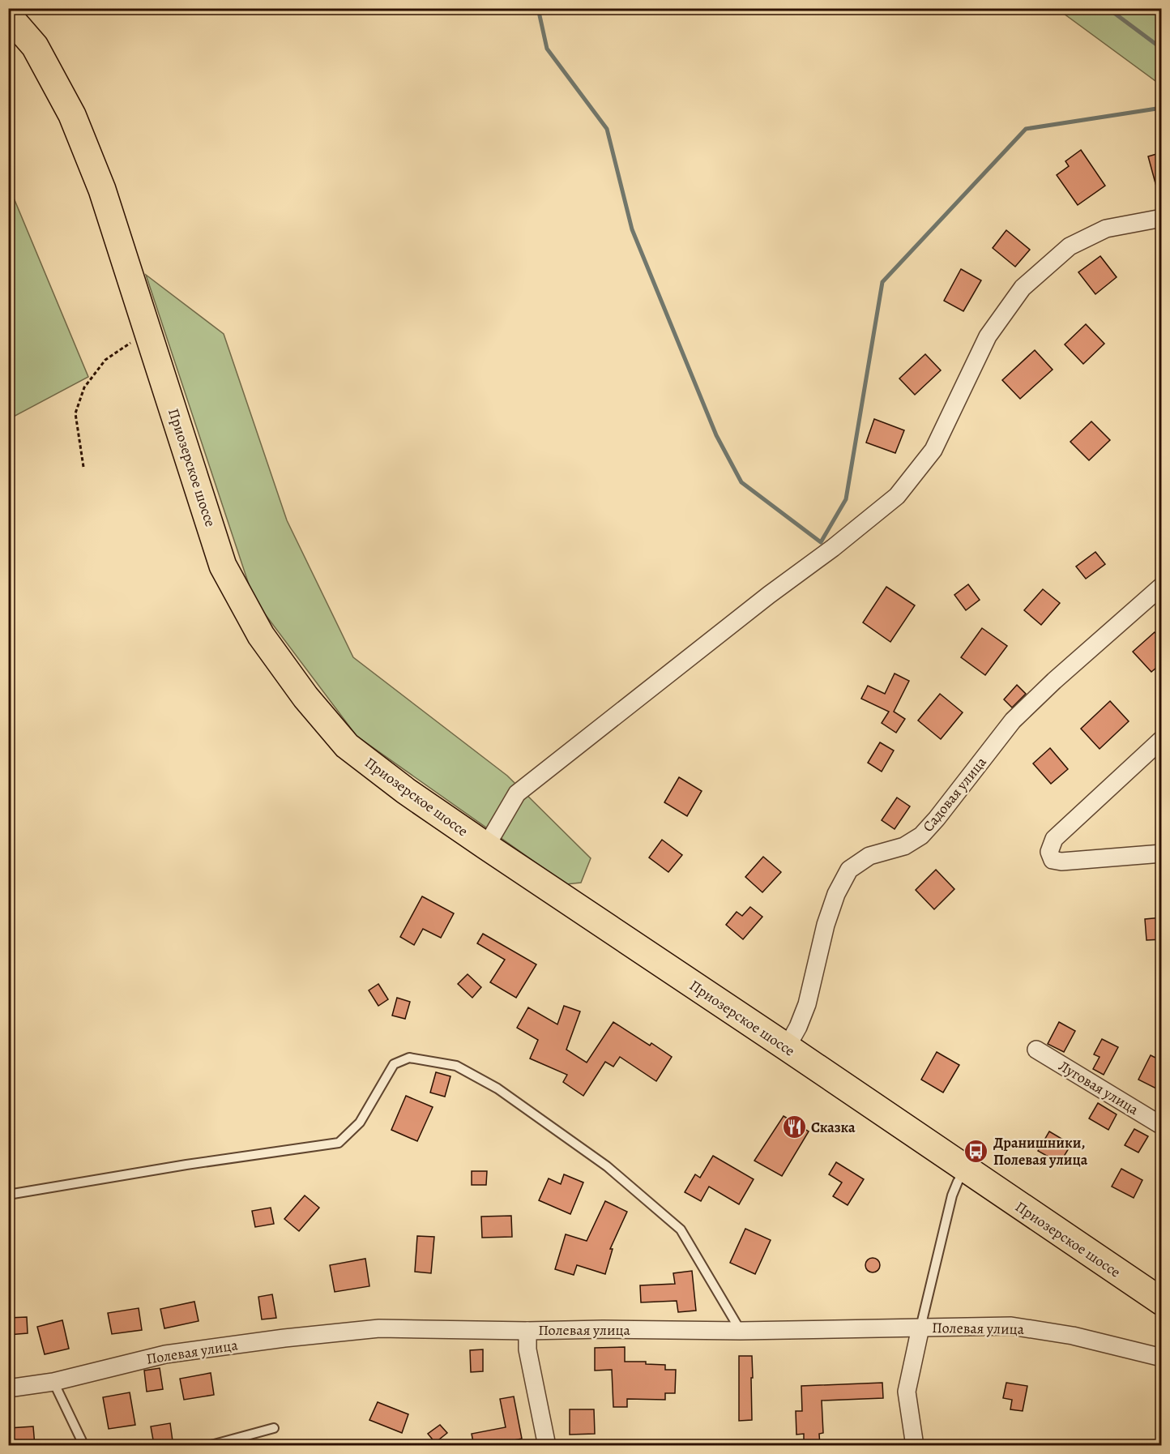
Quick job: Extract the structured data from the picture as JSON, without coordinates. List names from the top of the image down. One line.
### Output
{"streets":{"main road":["Приозерское шоссе"],"street":["Садовая улица","Луговая улица","Полевая улица"]},"crossings":[["Приозерское шоссе","Садовая улица"]],"places":{"restaurant":["Сказка"],"bus stop":["Дранишники, Полевая улица"]}}
